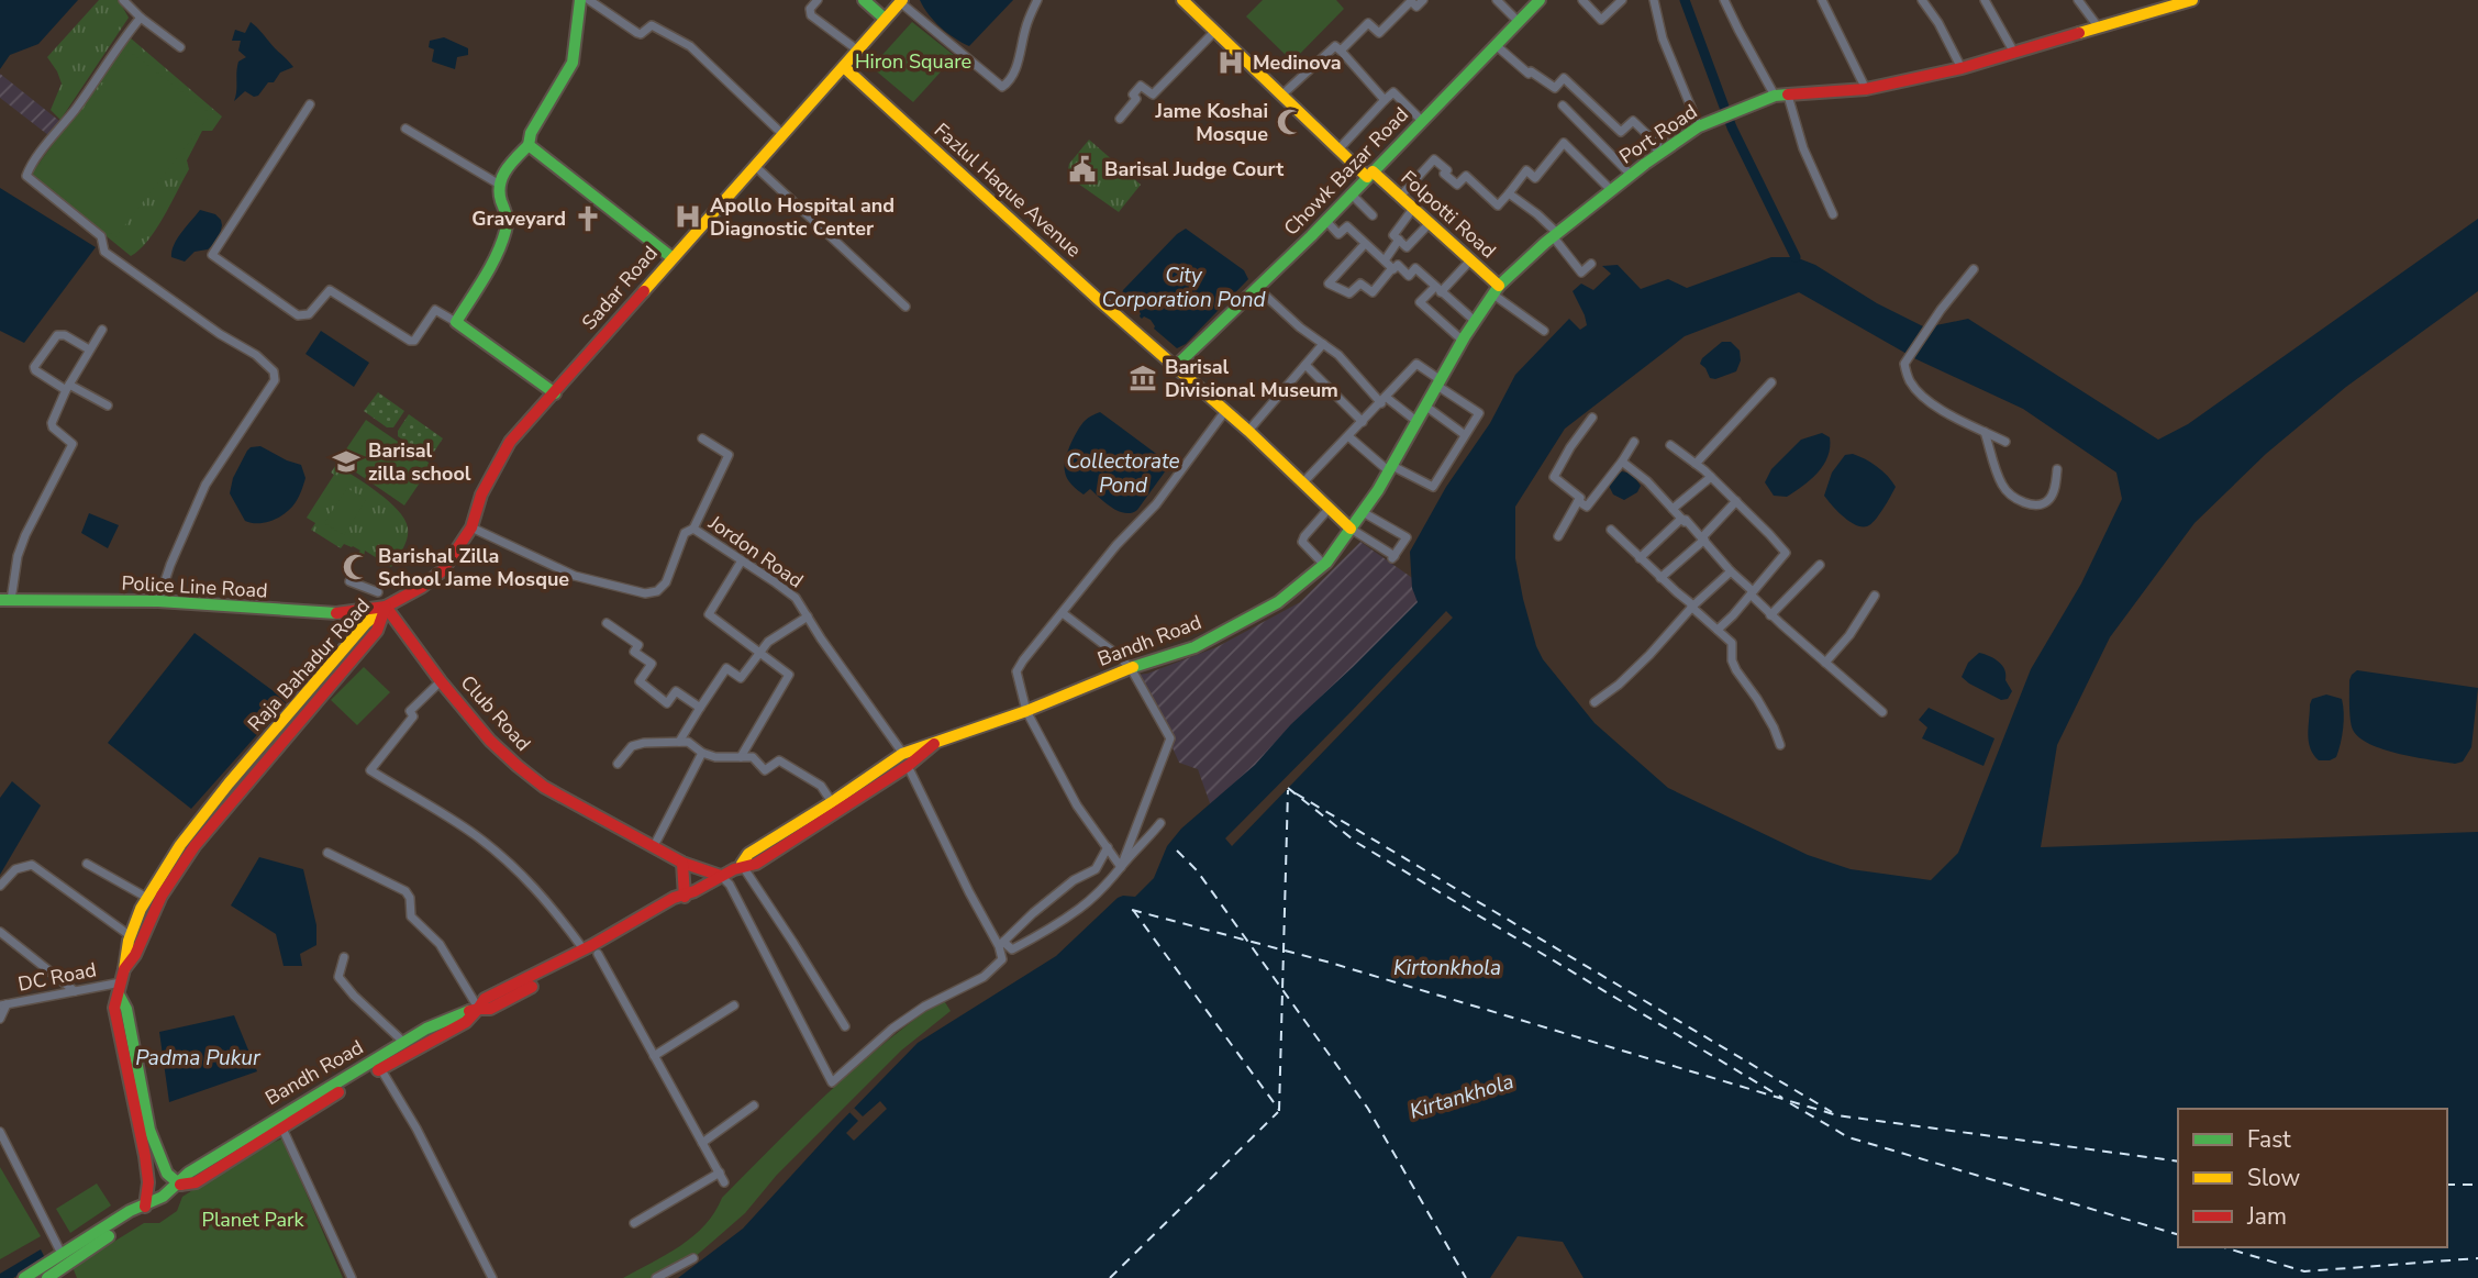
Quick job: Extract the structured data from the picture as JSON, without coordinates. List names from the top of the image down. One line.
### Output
{"streets":{"main road":["Port Road","Chowk Bazar Road","Fazlul Haque Avenue","Folpotti Road","Sadar Road","Police Line Road","Bandh Road","Raja Bahadur Road","Club Road"],"street":["Jordon Road","DC Road"]},"crossings":[["Port Road","Fazlul Haque Avenue"],["Port Road","Folpotti Road"],["Port Road","Bandh Road"],["Chowk Bazar Road","Fazlul Haque Avenue"],["Chowk Bazar Road","Folpotti Road"],["Fazlul Haque Avenue","Sadar Road"],["Fazlul Haque Avenue","Bandh Road"],["Sadar Road","Jordon Road"],["Sadar Road","Police Line Road"],["Sadar Road","Raja Bahadur Road"],["Sadar Road","Club Road"],["Jordon Road","Bandh Road"],["Police Line Road","Raja Bahadur Road"],["Police Line Road","Club Road"],["Bandh Road","Raja Bahadur Road"],["Bandh Road","Club Road"],["Raja Bahadur Road","Club Road"],["Raja Bahadur Road","DC Road"]],"water":["City Corporation Pond","Collectorate Pond","Kirtonkhola","Padma Pukur","Kirtankhola"],"parks":["Hiron Square","Planet Park"],"places":{"hospital":["Medinova","Apollo Hospital and Diagnostic Center"],"mosque":["Jame Koshai Mosque","Barishal Zilla School Jame Mosque"],"public building":["Barisal Judge Court"],"church":["Graveyard"],"museum":["Barisal Divisional Museum"],"school or university":["Barisal zilla school"]},"legend":["Fast","Slow","Jam"]}
